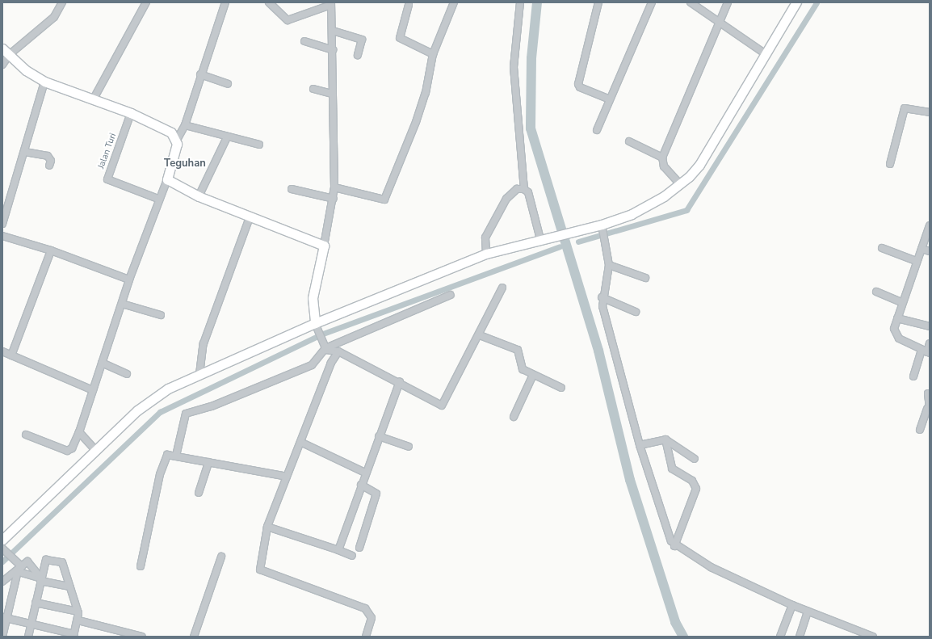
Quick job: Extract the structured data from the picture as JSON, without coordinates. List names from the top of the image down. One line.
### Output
{"streets":{"street":["Jalan Turi"]},"districts":["Teguhan"]}
